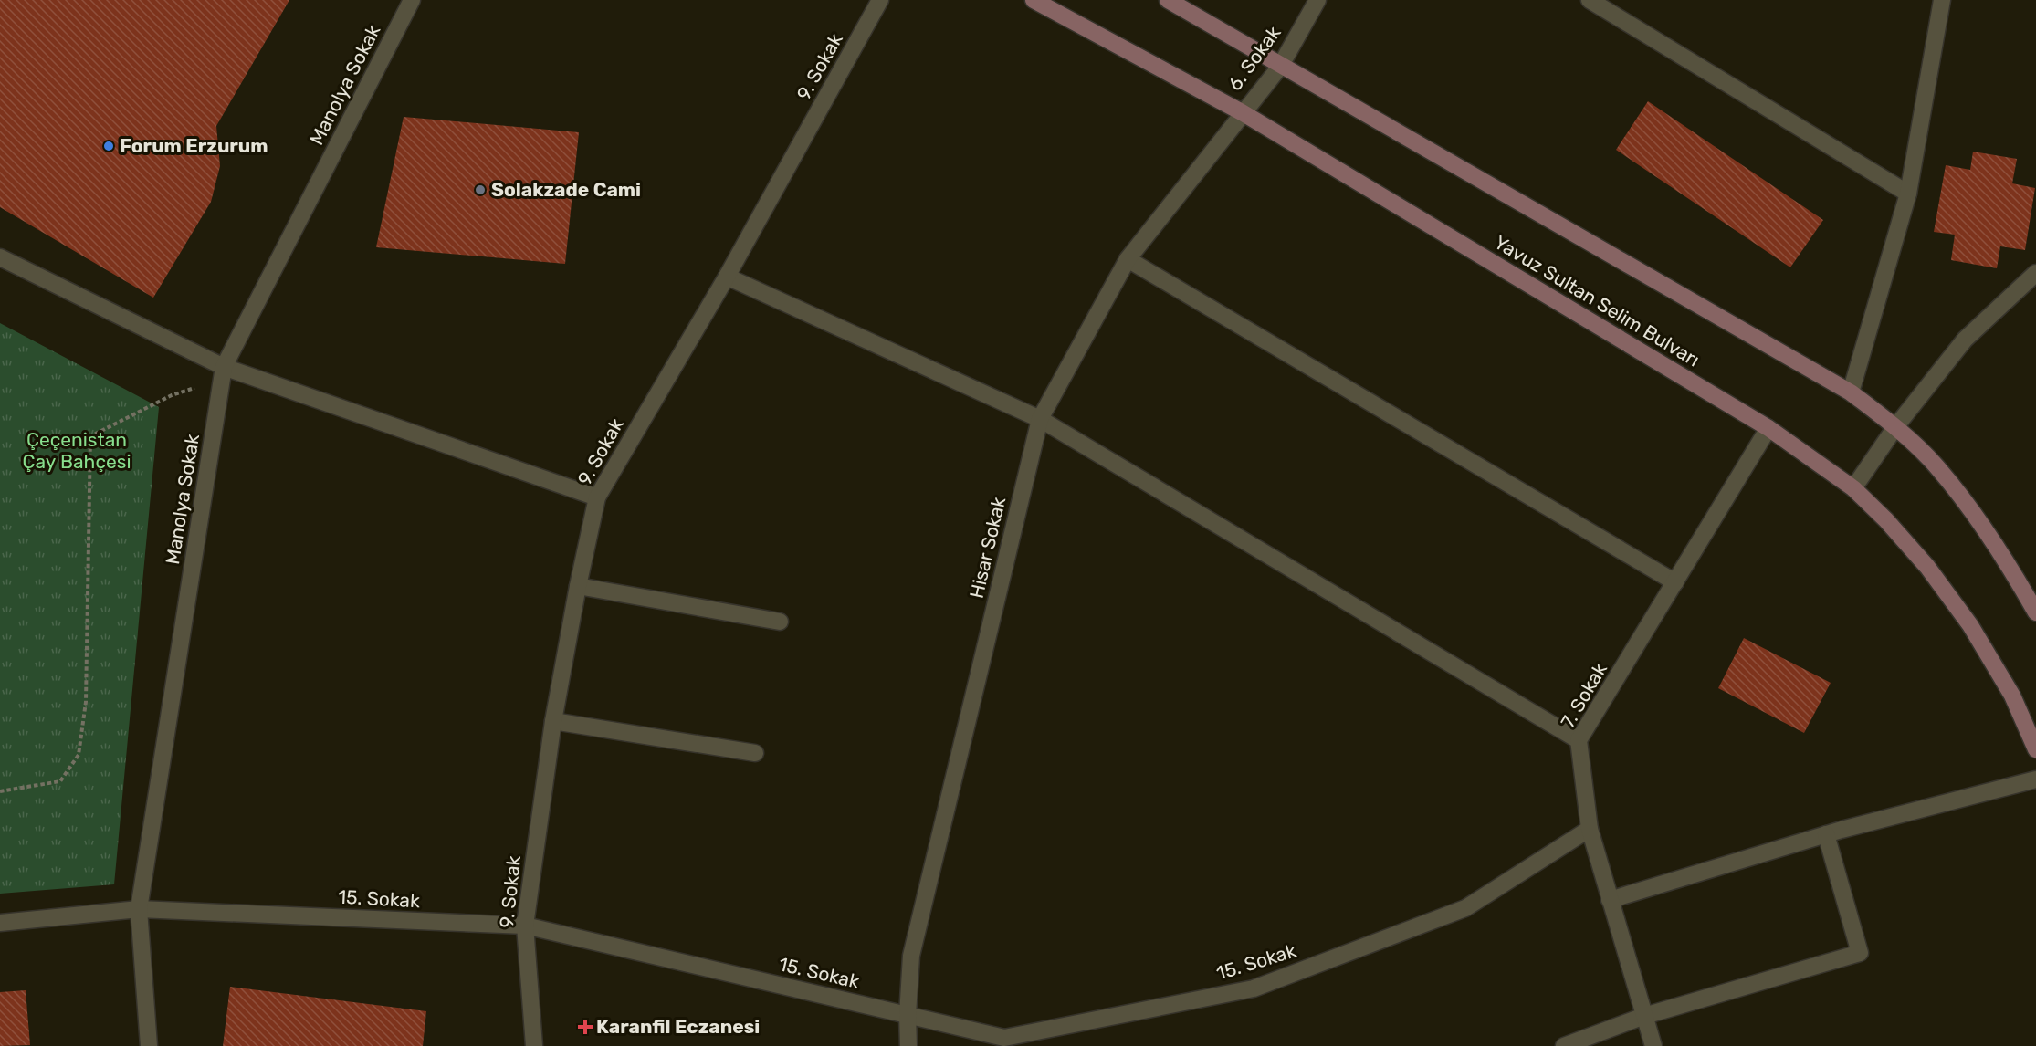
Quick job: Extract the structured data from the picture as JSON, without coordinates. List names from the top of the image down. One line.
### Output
{"streets":{"main road":["Yavuz Sultan Selim Bulvarı"],"street":["6. Sokak","9. Sokak","Manolya Sokak","Hisar Sokak","7. Sokak","15. Sokak"]},"crossings":[["6. Sokak","Yavuz Sultan Selim Bulvarı"],["6. Sokak","Hisar Sokak"],["9. Sokak","15. Sokak"],["Manolya Sokak","15. Sokak"],["Yavuz Sultan Selim Bulvarı","Hisar Sokak"],["Yavuz Sultan Selim Bulvarı","7. Sokak"],["Hisar Sokak","15. Sokak"],["7. Sokak","15. Sokak"]],"parks":["Çeçenistan Çay Bahçesi"],"places":{"other":["Forum Erzurum","Solakzade Cami"],"health":["Karanfil Eczanesi"]}}
